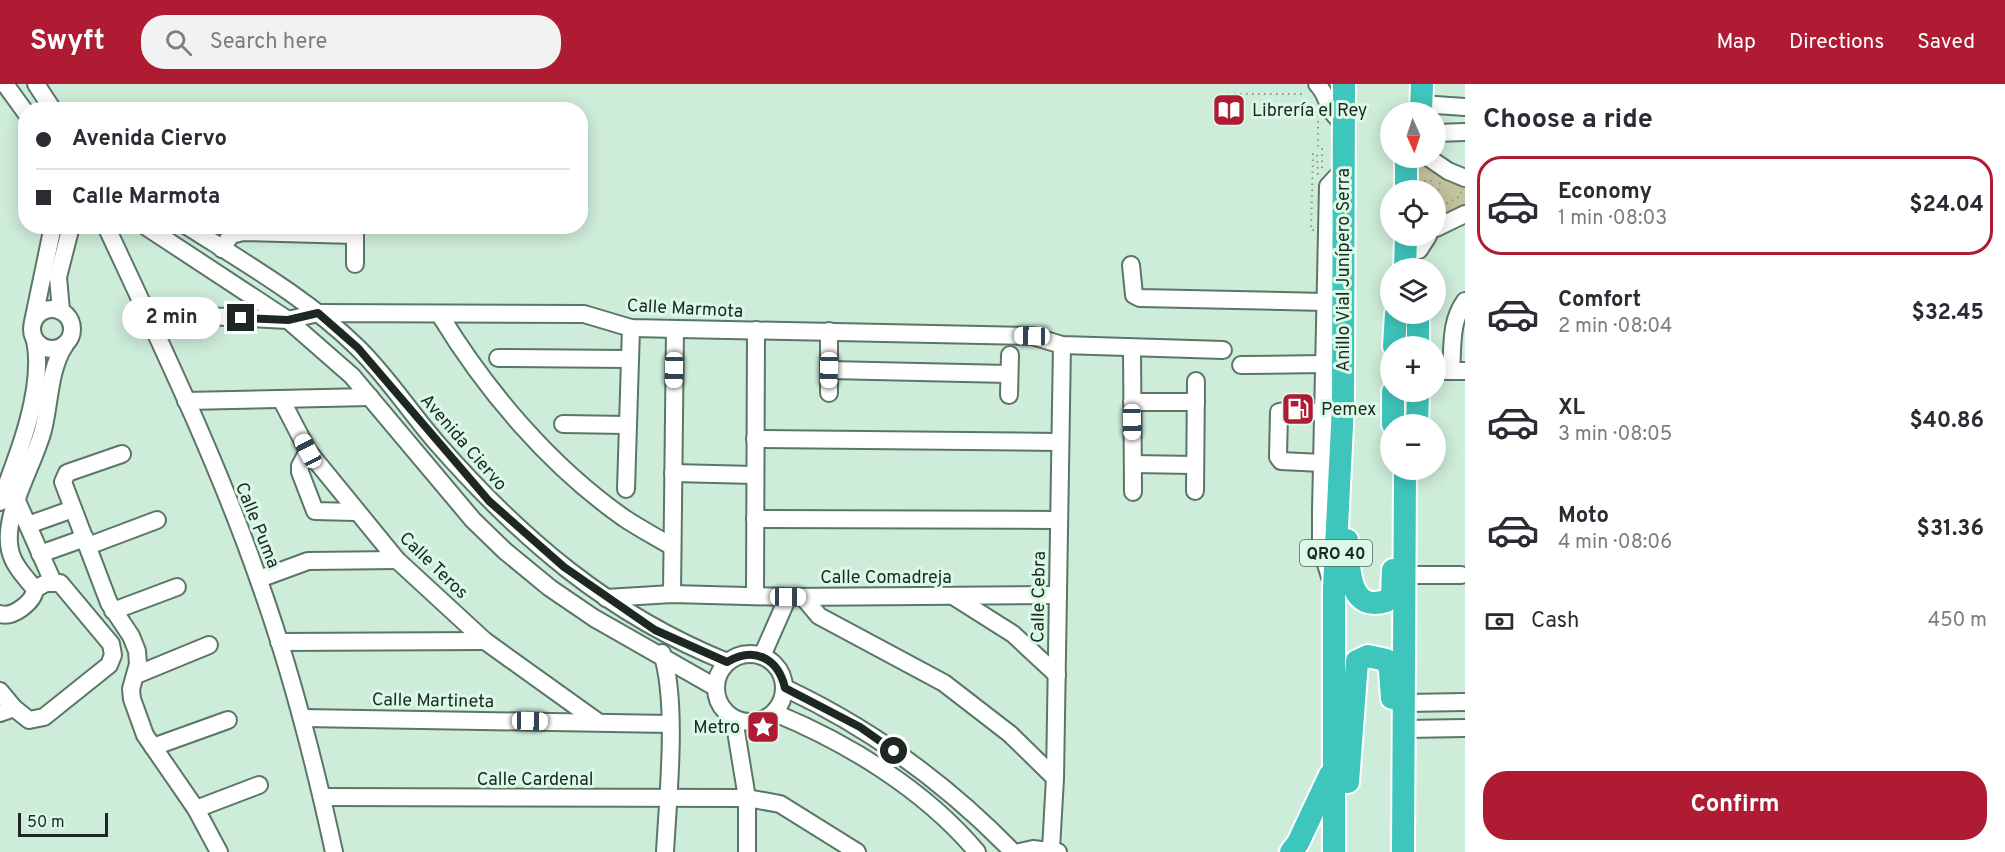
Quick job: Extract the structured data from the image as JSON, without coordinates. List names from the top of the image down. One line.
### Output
{"streets":{"highway":["Anillo Vial Junípero Serra","QRO 40"],"street":["Calle Marmota","Avenida Ciervo","Calle Puma","Calle Teros","Calle Comadreja","Calle Cebra","Calle Martineta","Calle Cardenal"]},"crossings":[["Calle Marmota","Avenida Ciervo"],["Calle Marmota","Calle Puma"],["Calle Marmota","Calle Cebra"],["Avenida Ciervo","Calle Comadreja"],["Calle Puma","Calle Martineta"],["Calle Puma","Calle Cardenal"],["Calle Teros","Calle Martineta"],["Calle Comadreja","Calle Cebra"]],"places":{"library":["Librería el Rey"],"fuel station":["Pemex"],"place":["Metro"]},"scale_bar":"50 m","north":"bottom","page":{"header":"Swyft","search":"Search here","nav":["Map","Directions","Saved"],"heading":"Choose a ride","map_buttons":["+","−"],"banner":["Avenida Ciervo","Calle Marmota"],"list":[{"name":"Economy","note":"1 min · 08:03","value":"$24.04"},{"name":"Comfort","note":"2 min · 08:04","value":"$32.45"},{"name":"XL","note":"3 min · 08:05","value":"$40.86"},{"name":"Moto","note":"4 min · 08:06","value":"$31.36"}],"bubble":"2 min","pay":["Cash","450 m"],"buttons":"Confirm","scale":"50 m"}}
